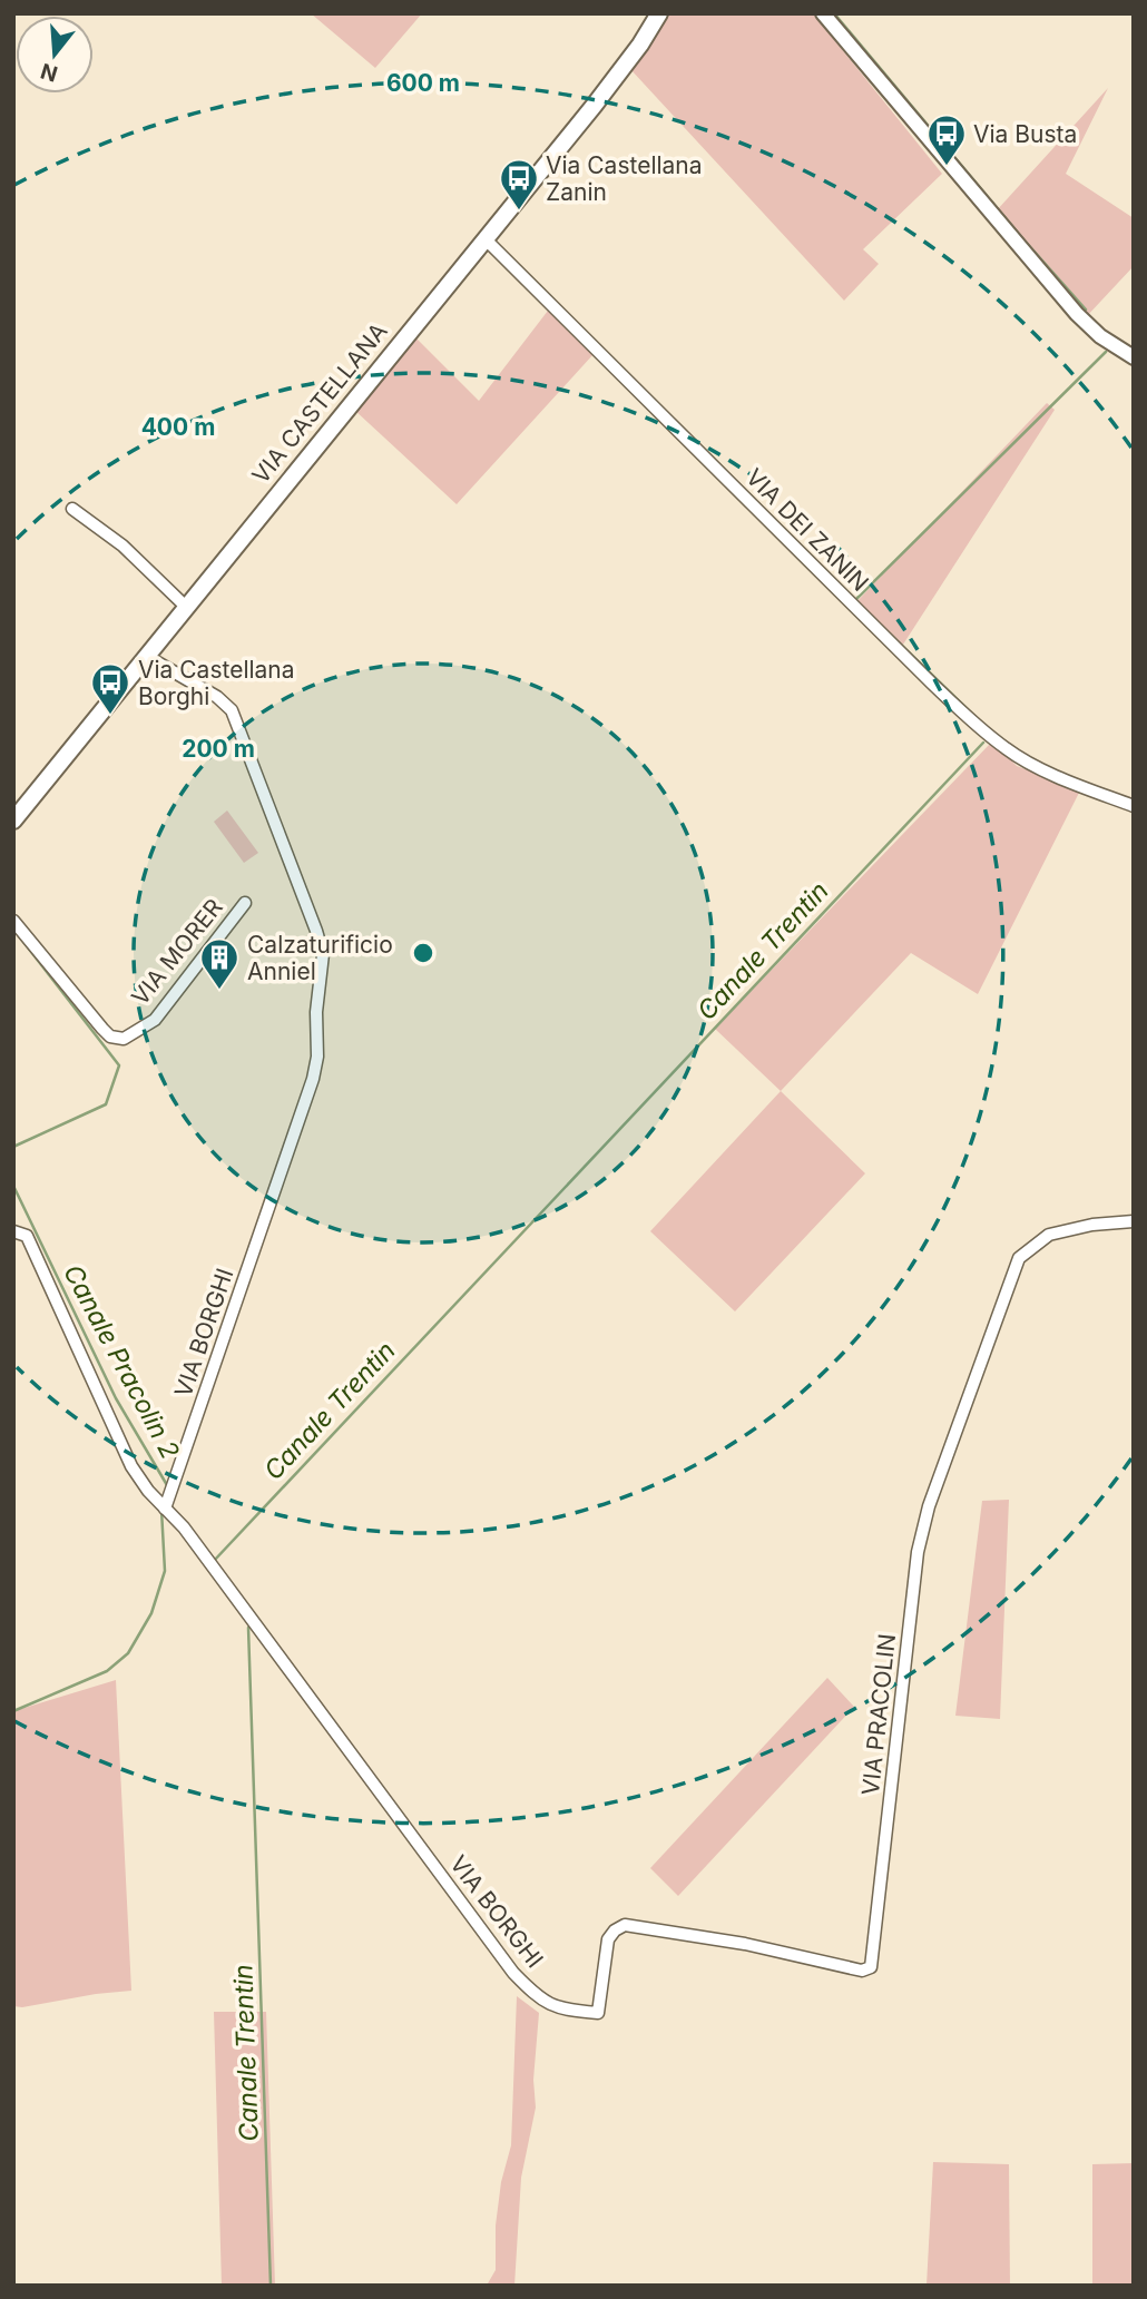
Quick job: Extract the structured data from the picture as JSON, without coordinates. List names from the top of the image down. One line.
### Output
{"streets":{"main road":["VIA CASTELLANA"],"street":["VIA DEI ZANIN","VIA MORER","VIA BORGHI","VIA PRACOLIN"]},"crossings":[["VIA CASTELLANA","VIA DEI ZANIN"],["VIA CASTELLANA","VIA BORGHI"],["VIA BORGHI","VIA PRACOLIN"]],"water":["Canale Trentin","Canale Pracolin 2"],"places":{"bus stop":["Via Busta","Via Castellana Zanin","Via Castellana Borghi"],"building":["Calzaturificio Anniel"]},"north":"bottom","rings":["600 m","400 m","200 m"]}
